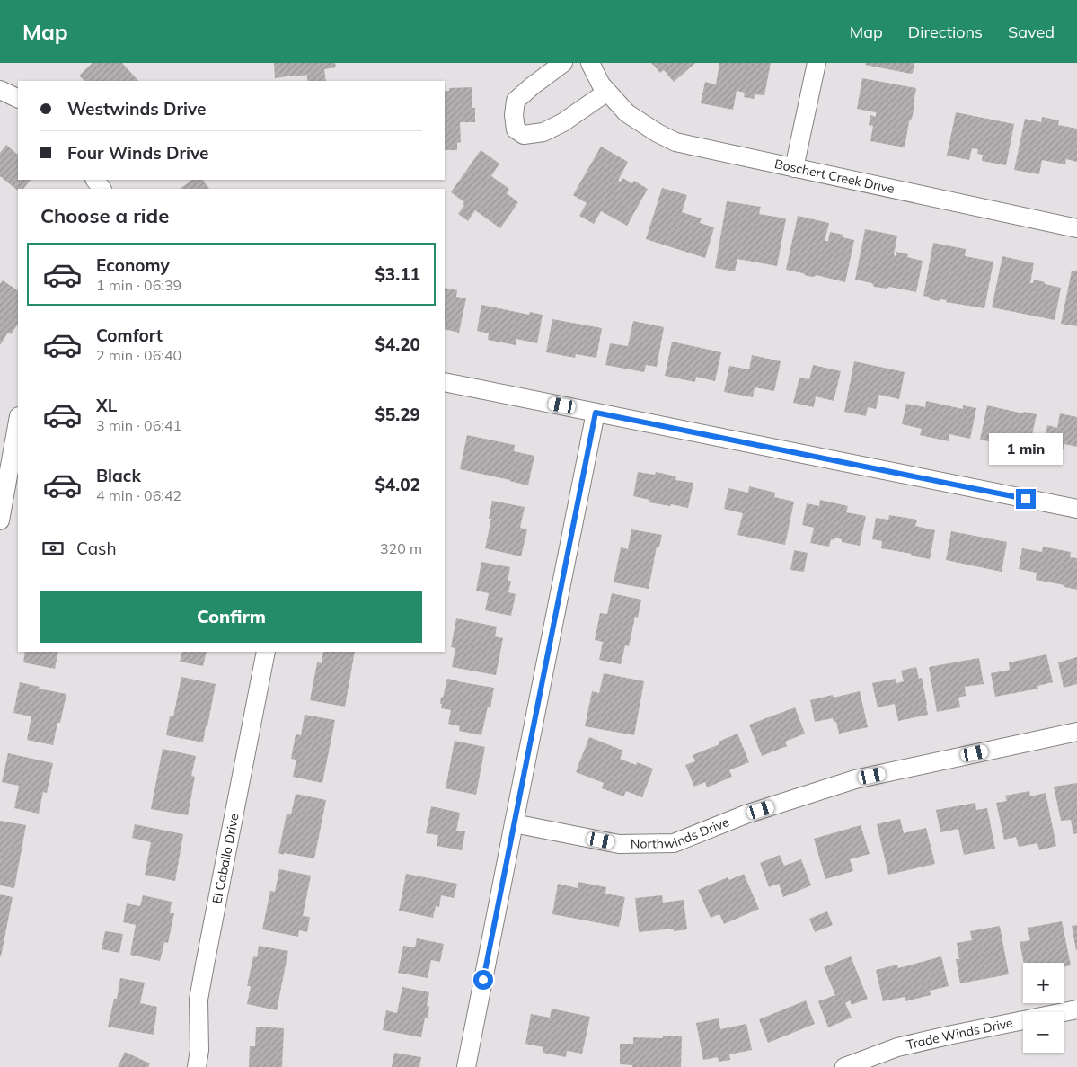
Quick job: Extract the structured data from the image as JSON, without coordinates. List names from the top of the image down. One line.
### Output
{"streets":{"street":["Boschert Creek Drive","Northwinds Drive","El Caballo Drive","Trade Winds Drive"]},"page":{"header":"Map","nav":["Map","Directions","Saved"],"banner":["Westwinds Drive","Four Winds Drive"],"heading":"Choose a ride","list":[{"name":"Economy","note":"1 min · 06:39","value":"$3.11"},{"name":"Comfort","note":"2 min · 06:40","value":"$4.20"},{"name":"XL","note":"3 min · 06:41","value":"$5.29"},{"name":"Black","note":"4 min · 06:42","value":"$4.02"}],"bubble":"1 min","pay":["Cash","320 m"],"buttons":"Confirm","map_buttons":["+","−"]}}
